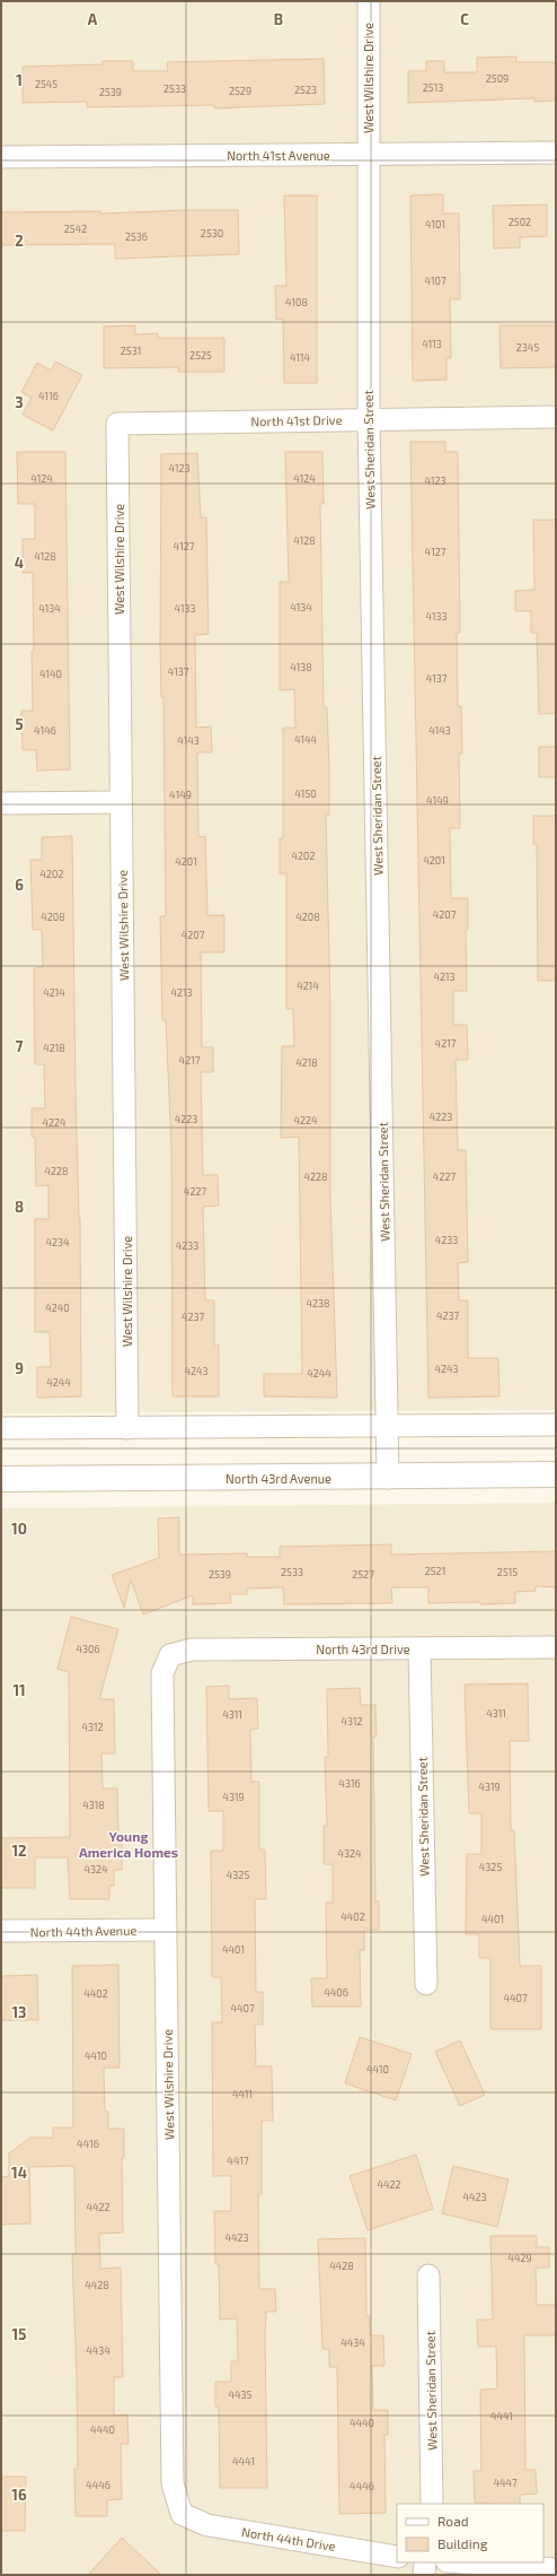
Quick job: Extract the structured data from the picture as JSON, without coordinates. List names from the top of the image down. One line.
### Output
{"streets":{"main road":["North 43rd Avenue"],"street":["West Wilshire Drive","North 41st Avenue","North 41st Drive","West Sheridan Street","North 43rd Drive","North 44th Avenue","North 44th Drive"]},"crossings":[["West Wilshire Drive","North 41st Avenue"],["West Wilshire Drive","North 41st Drive"],["West Wilshire Drive","West Sheridan Street"],["West Wilshire Drive","North 43rd Drive"],["West Wilshire Drive","North 44th Avenue"],["West Wilshire Drive","North 44th Drive"],["North 41st Avenue","West Sheridan Street"],["North 41st Drive","West Sheridan Street"],["West Sheridan Street","North 43rd Avenue"],["West Sheridan Street","North 43rd Drive"]],"districts":["Young America Homes"],"house_numbers":["2509","2545","2513","2533","2523","2529","2539","2502","4101","2542","2530","2536","4107","4108","4113","2345","2531","2525","4114","4116","4123","4124","4124","4123","4128","4127","4127","4128","4134","4134","4133","4133","4138","4137","4140","4137","4146","4143","4144","4143","4150","4149","4149","4202","4201","4201","4202","4207","4208","4208","4207","4213","4214","4214","4213","4217","4218","4217","4218","4223","4223","4224","4224","4228","4228","4227","4227","4233","4234","4233","4238","4240","4237","4237","4243","4243","4244","4244","2521","2533","2515","2539","2527","4306","4311","4311","4312","4312","4316","4319","4319","4318","4324","4325","4324","4325","4402","4401","4401","4406","4402","4407","4407","4410","4410","4411","4416","4417","4422","4423","4422","4423","4429","4428","4428","4434","4434","4435","4441","4440","4440","4441","4447","4446","4446"],"legend":["Road","Building"],"grid":{"columns":["A","B","C"],"rows":["1","2","3","4","5","6","7","8","9","10","11","12","13","14","15","16"]}}
